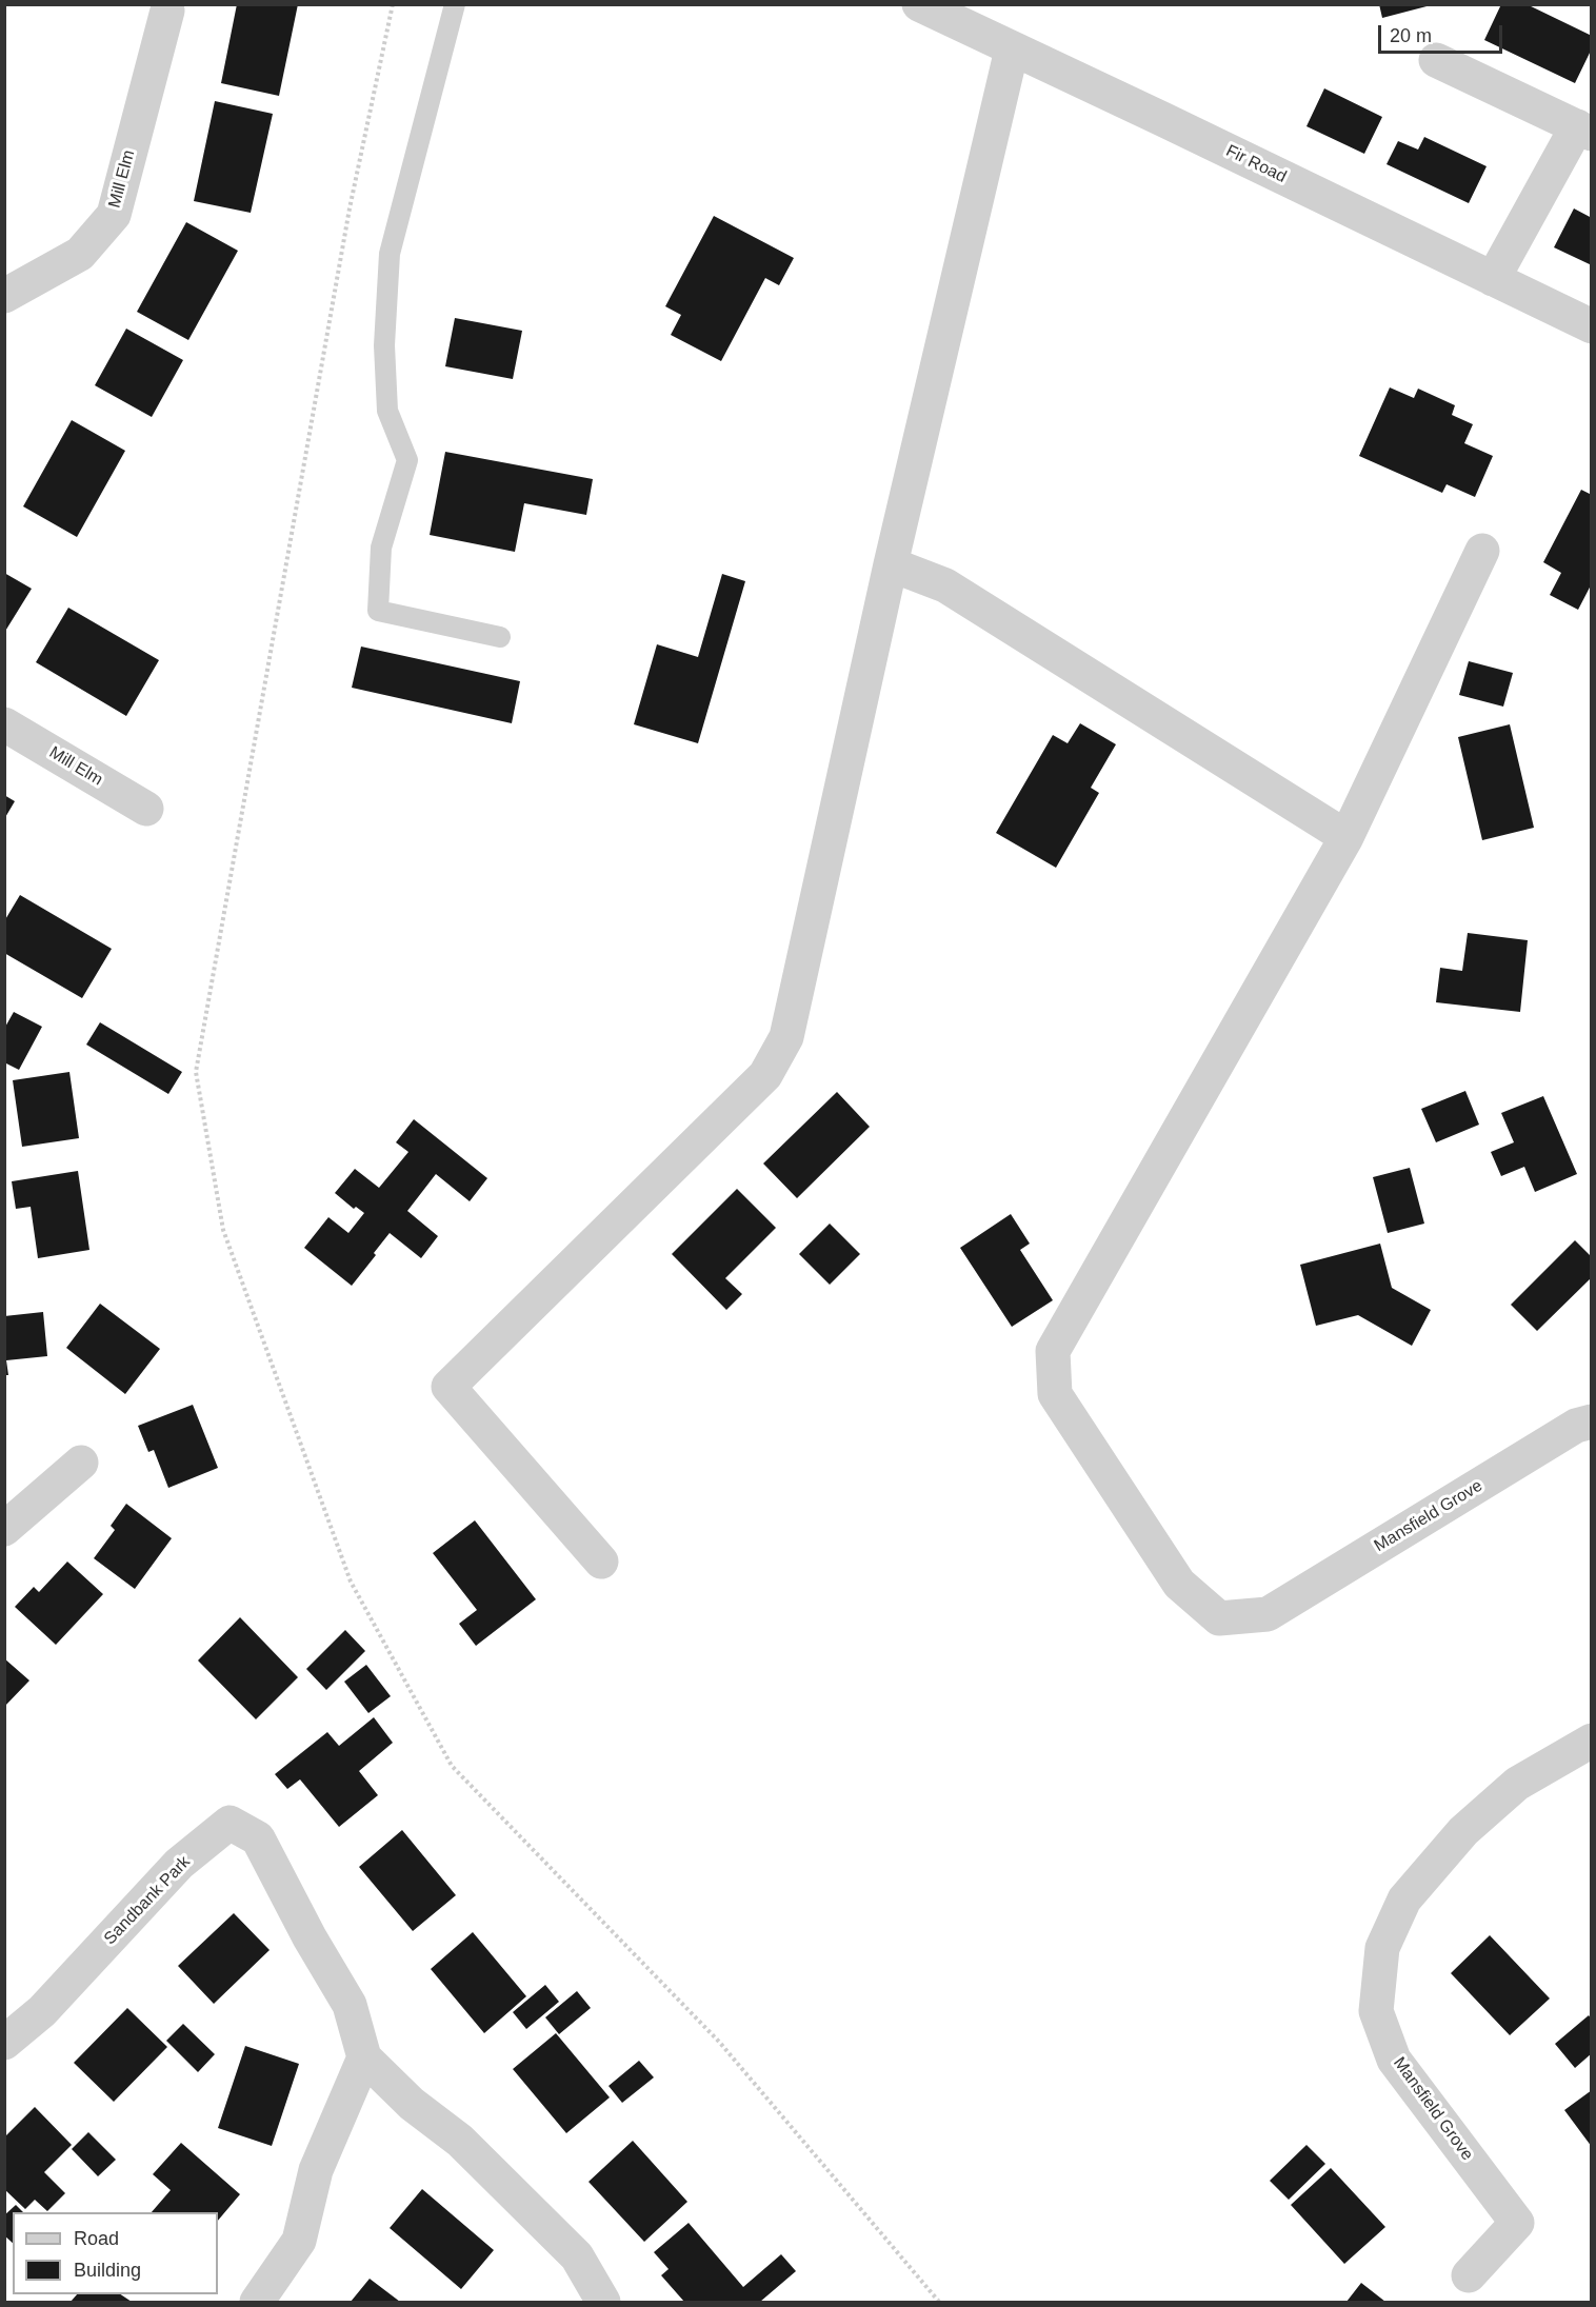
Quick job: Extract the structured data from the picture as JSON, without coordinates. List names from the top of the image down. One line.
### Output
{"streets":{"street":["Fir Road","Mill Elm","Mansfield Grove","Sandbank Park"]},"legend":["Road","Building"],"scale_bar":"20 m"}
